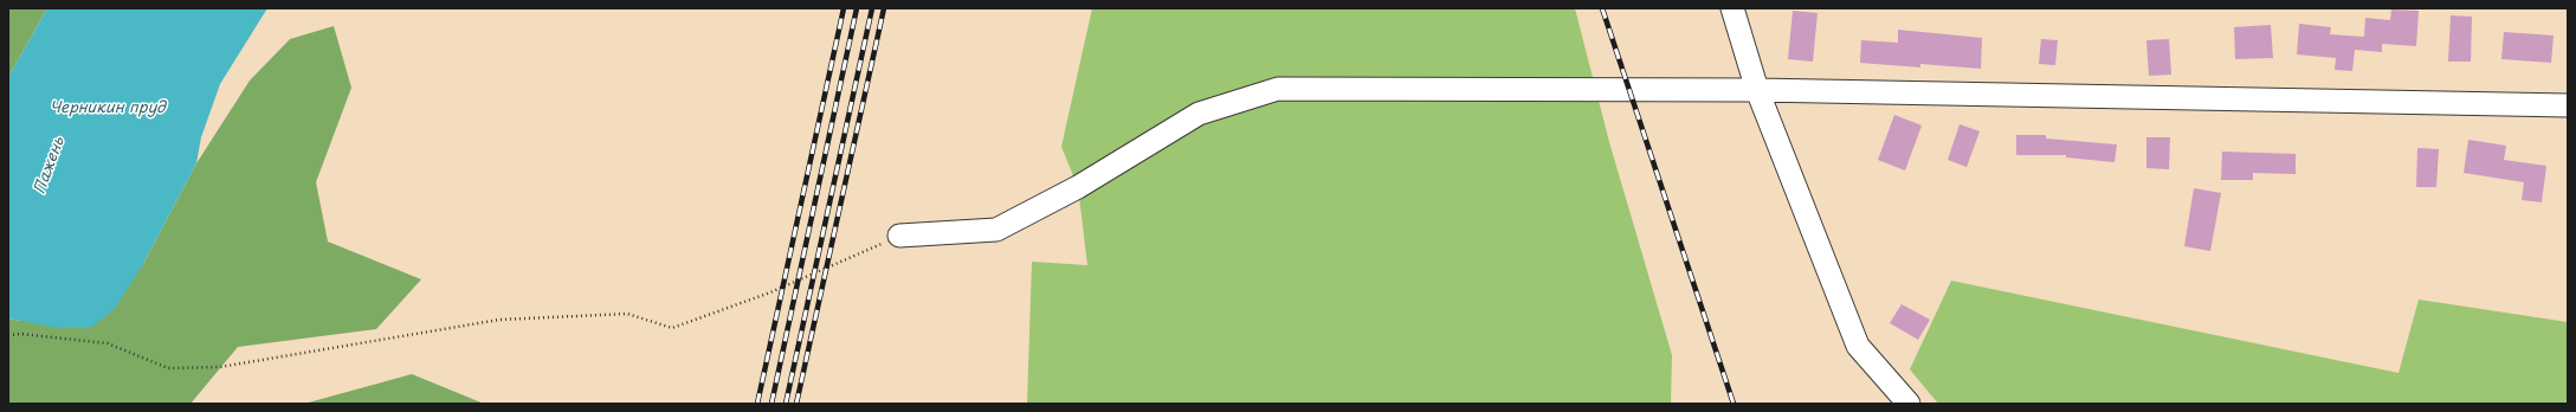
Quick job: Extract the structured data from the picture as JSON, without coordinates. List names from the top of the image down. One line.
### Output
{"water":["Черникин пруд","Пажень"]}
